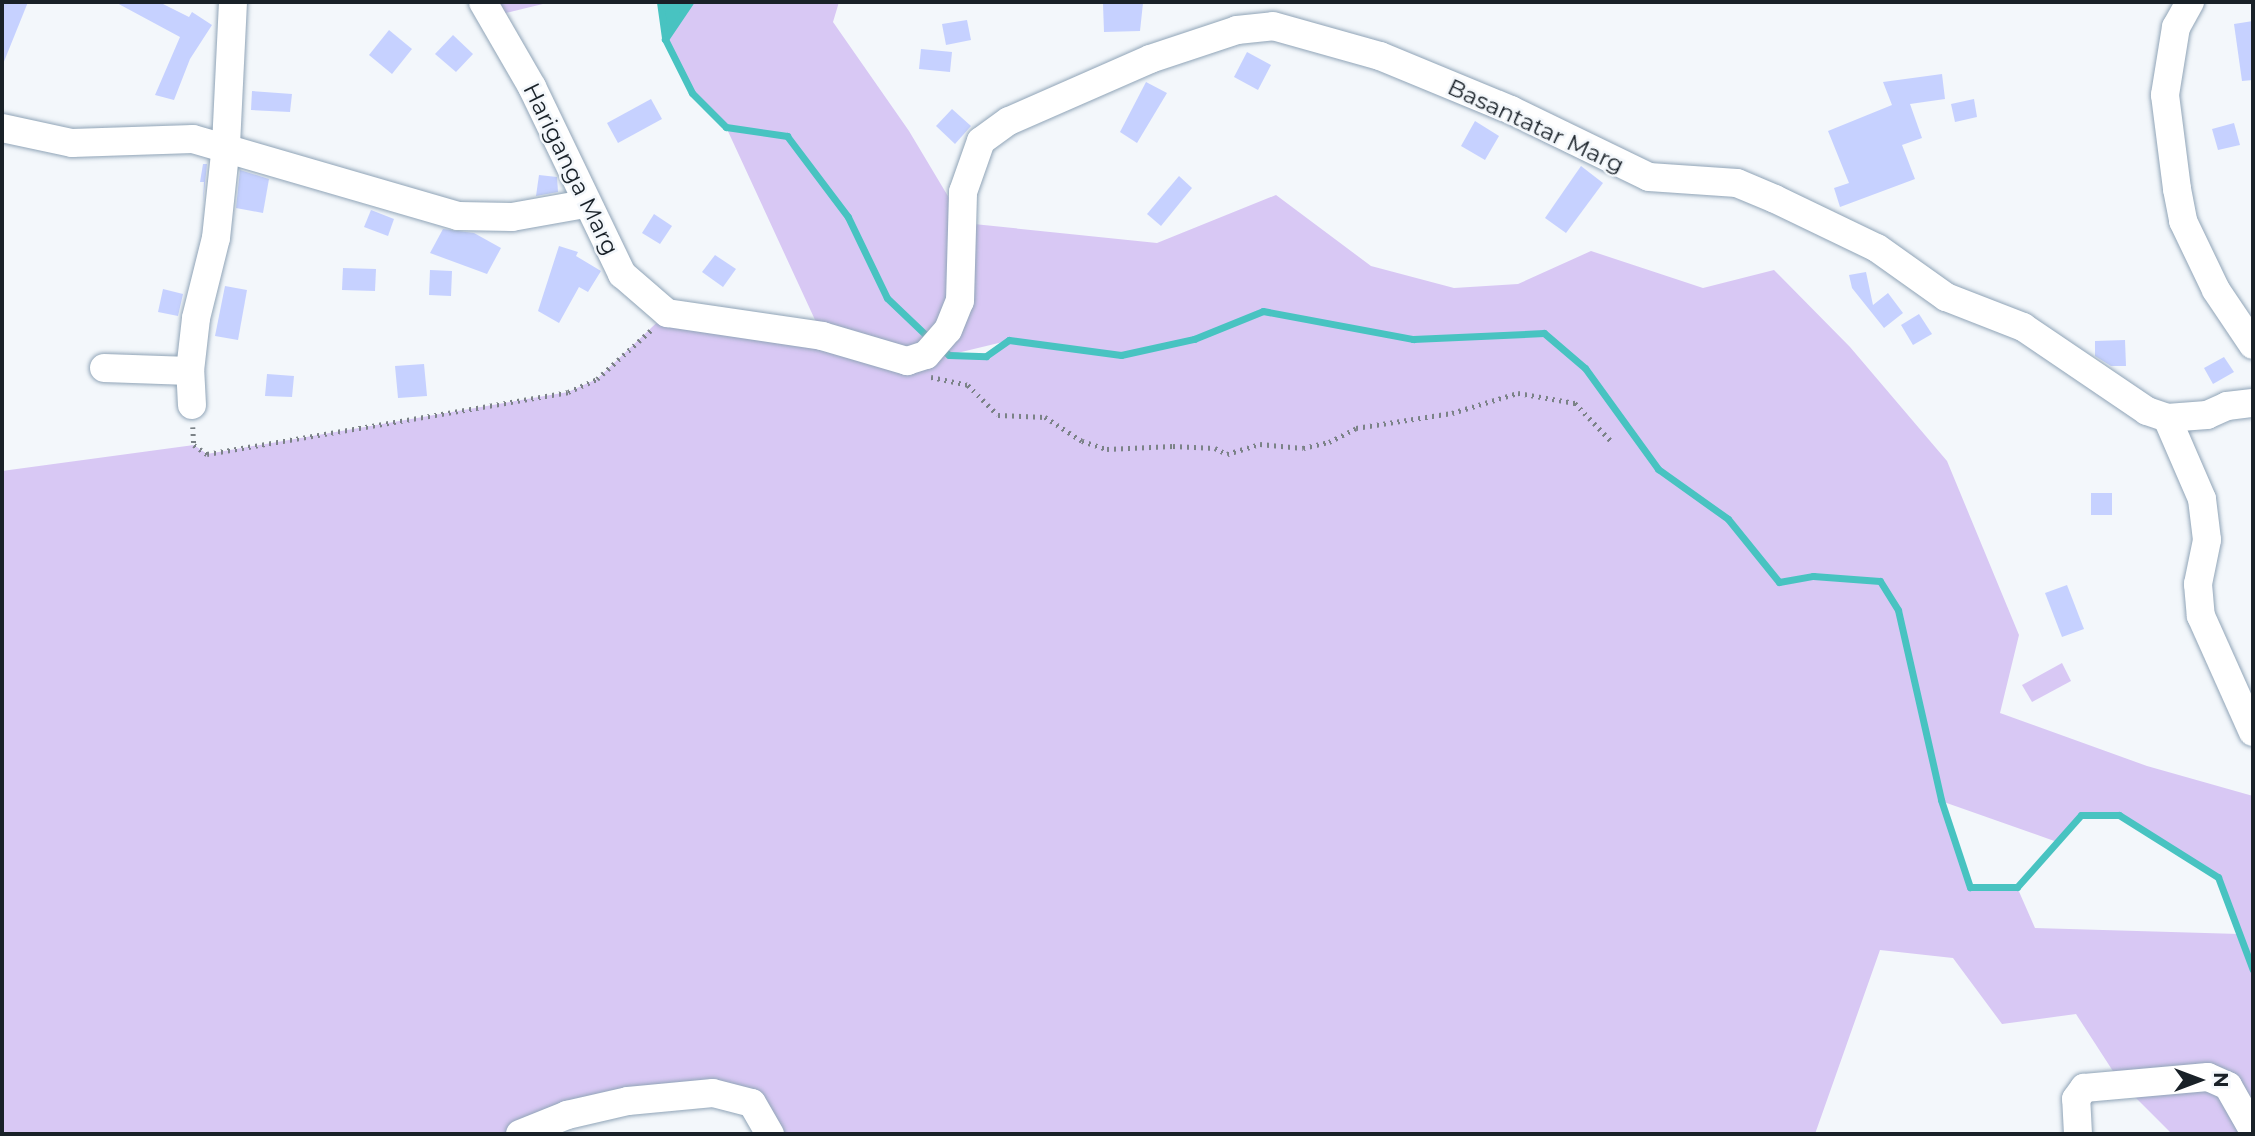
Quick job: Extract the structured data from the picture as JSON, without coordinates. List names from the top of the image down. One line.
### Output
{"streets":{"street":["Basantatar Marg","Hariganga Marg"]},"north":"right"}
